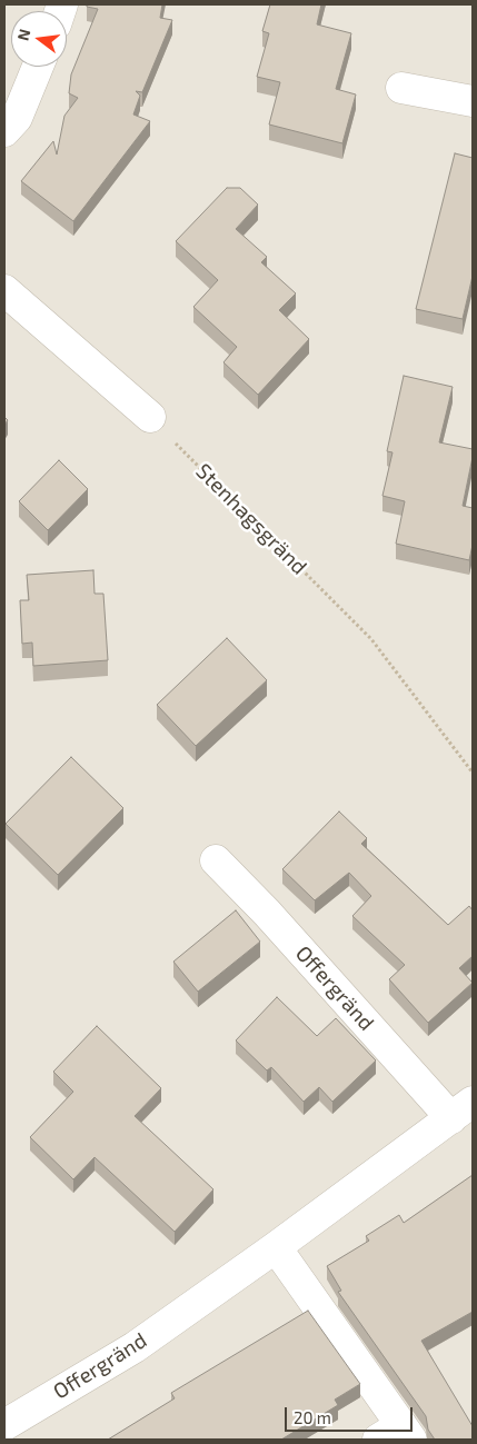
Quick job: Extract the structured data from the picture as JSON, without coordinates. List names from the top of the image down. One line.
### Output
{"streets":{"street":["Offergränd"],"path":["Stenhagsgränd"]},"scale_bar":"20 m","north":"left"}
